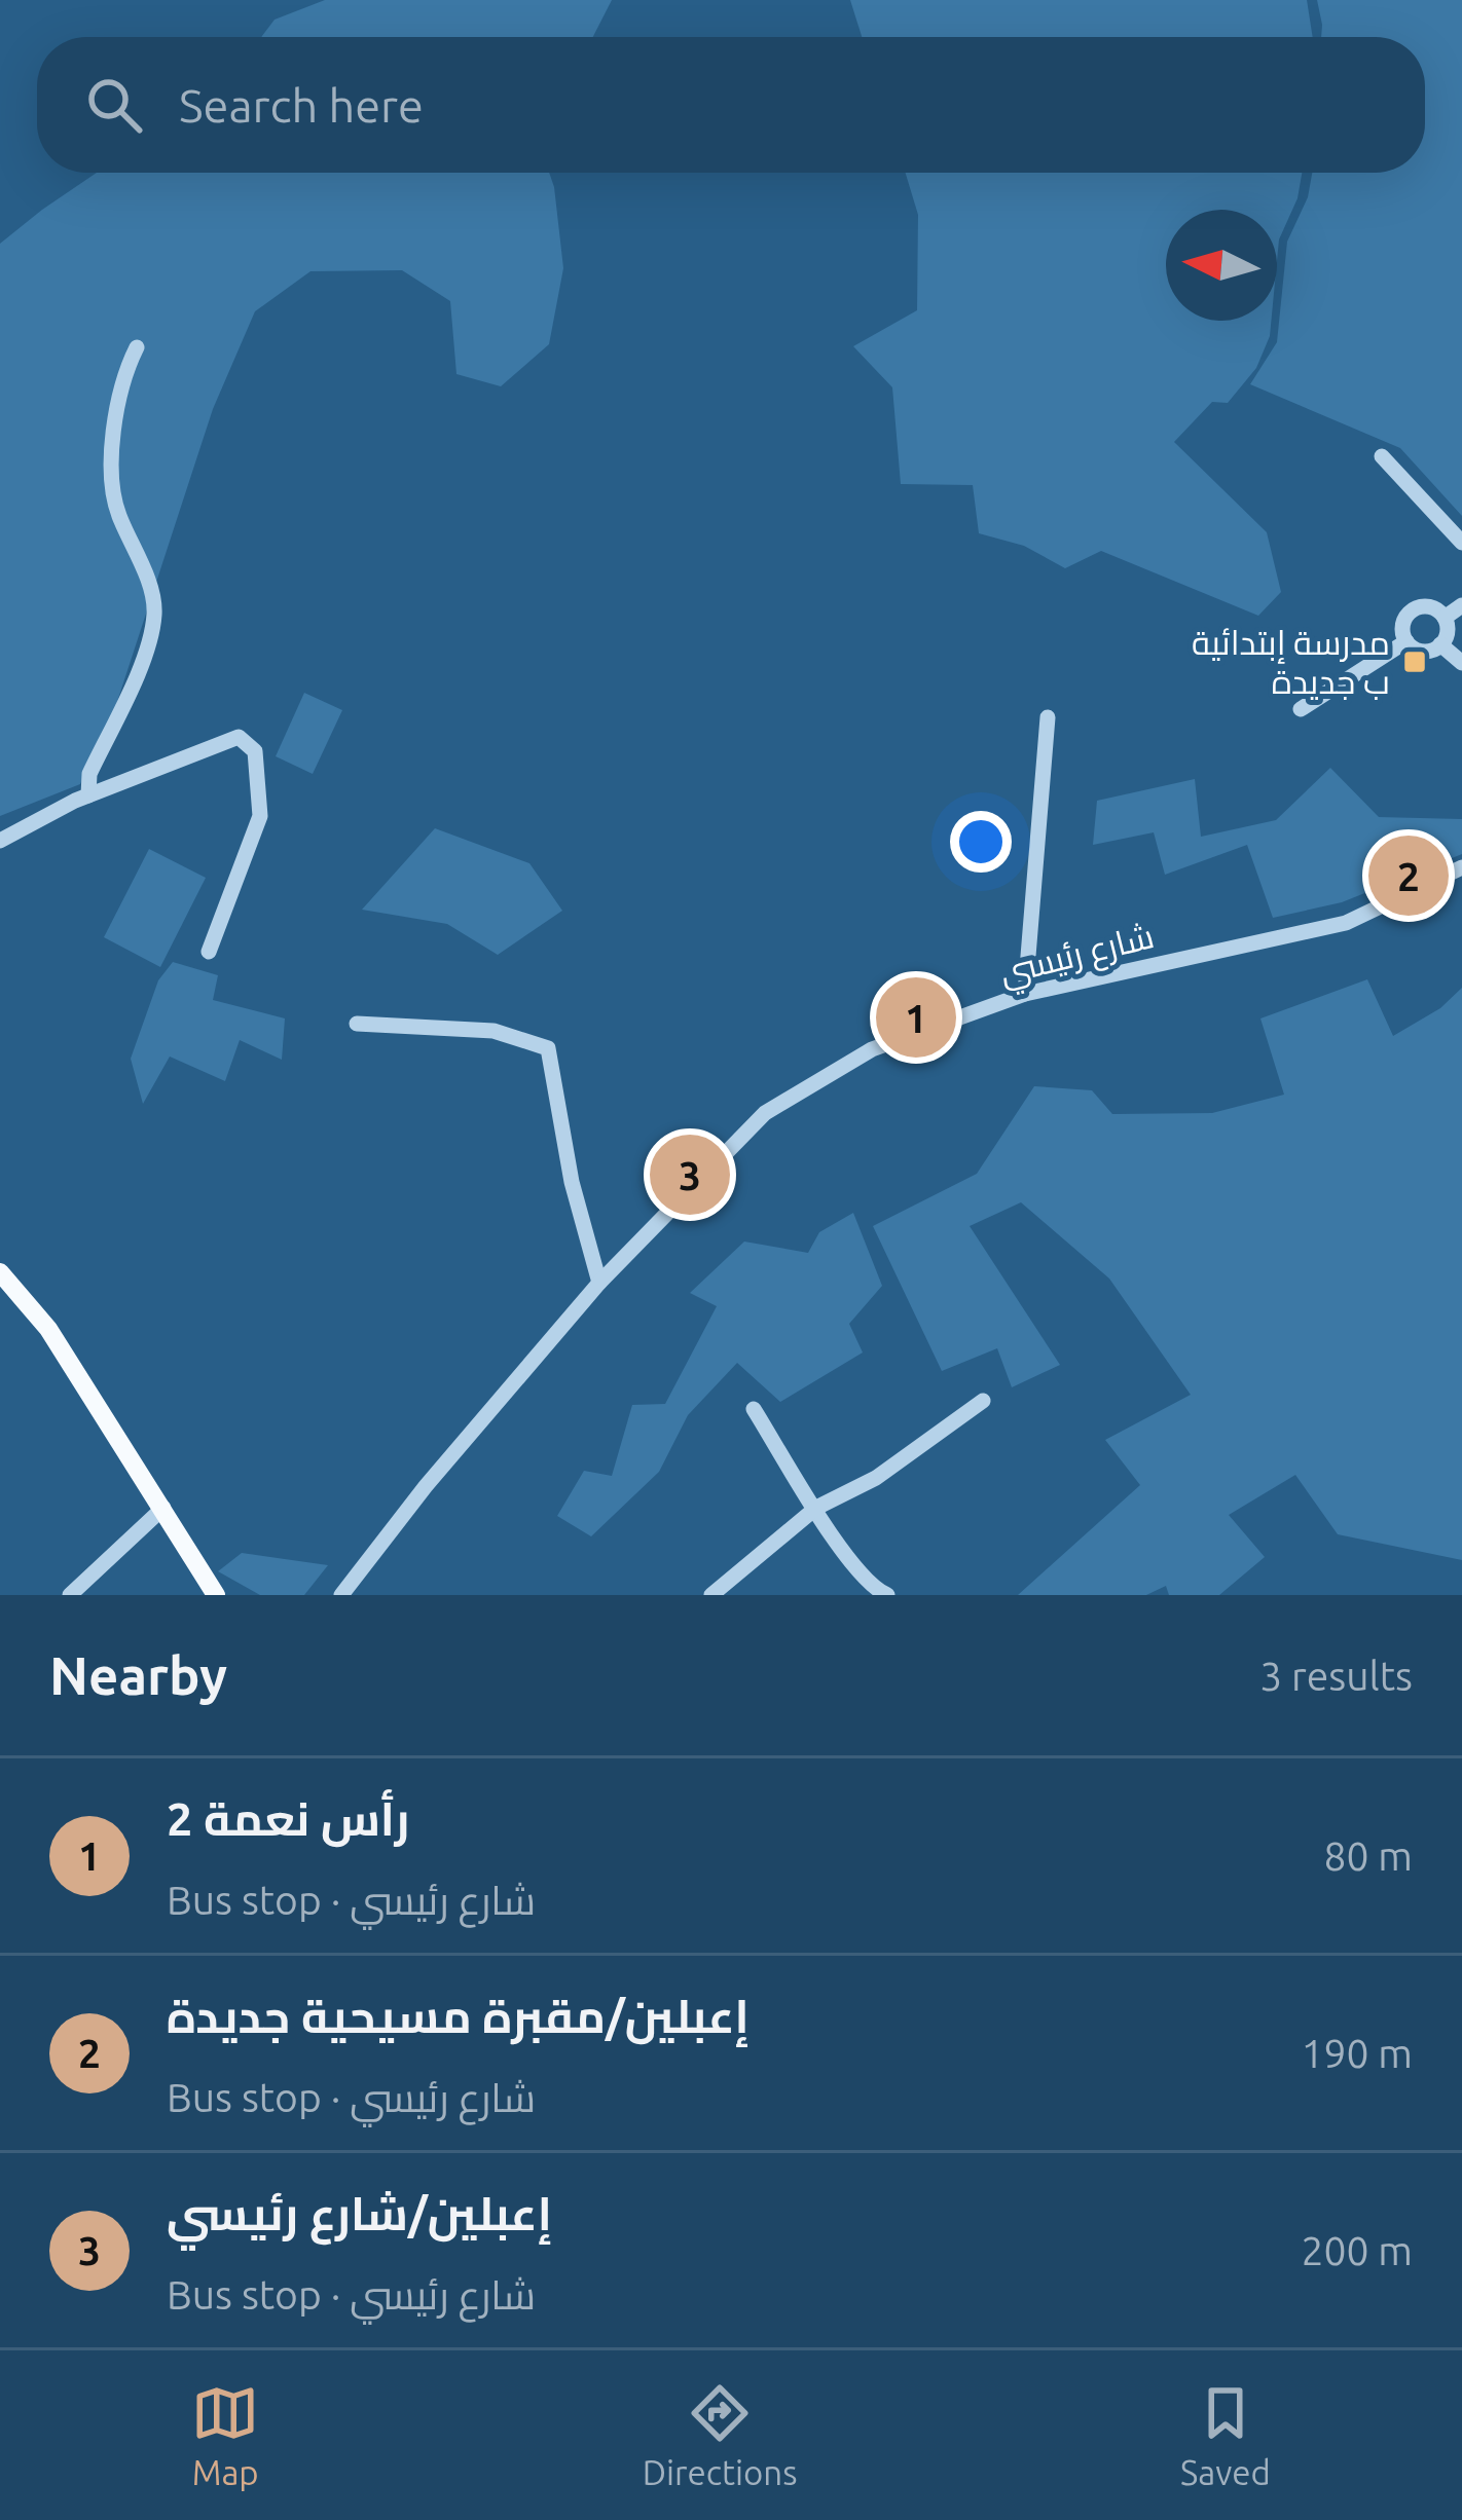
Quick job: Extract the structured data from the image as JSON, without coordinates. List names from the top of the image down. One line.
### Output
{"streets":{"street":["شارع رئيسي"]},"places":{"transit":["مدرسة إبتدائية ب جديدة"]},"north":"left","page":{"search":"Search here","pins":["2","1","3"],"heading":["Nearby","3 results"],"list":[{"mark":"1","name":"رأس نعمة 2","note":"Bus stop · شارع رئيسي","value":"80 m"},{"mark":"2","name":"إعبلين/مقبرة مسيحية جديدة","note":"Bus stop · شارع رئيسي","value":"190 m"},{"mark":"3","name":"إعبلين/شارع رئيسي","note":"Bus stop · شارع رئيسي","value":"200 m"}],"nav":["Map","Directions","Saved"]}}
